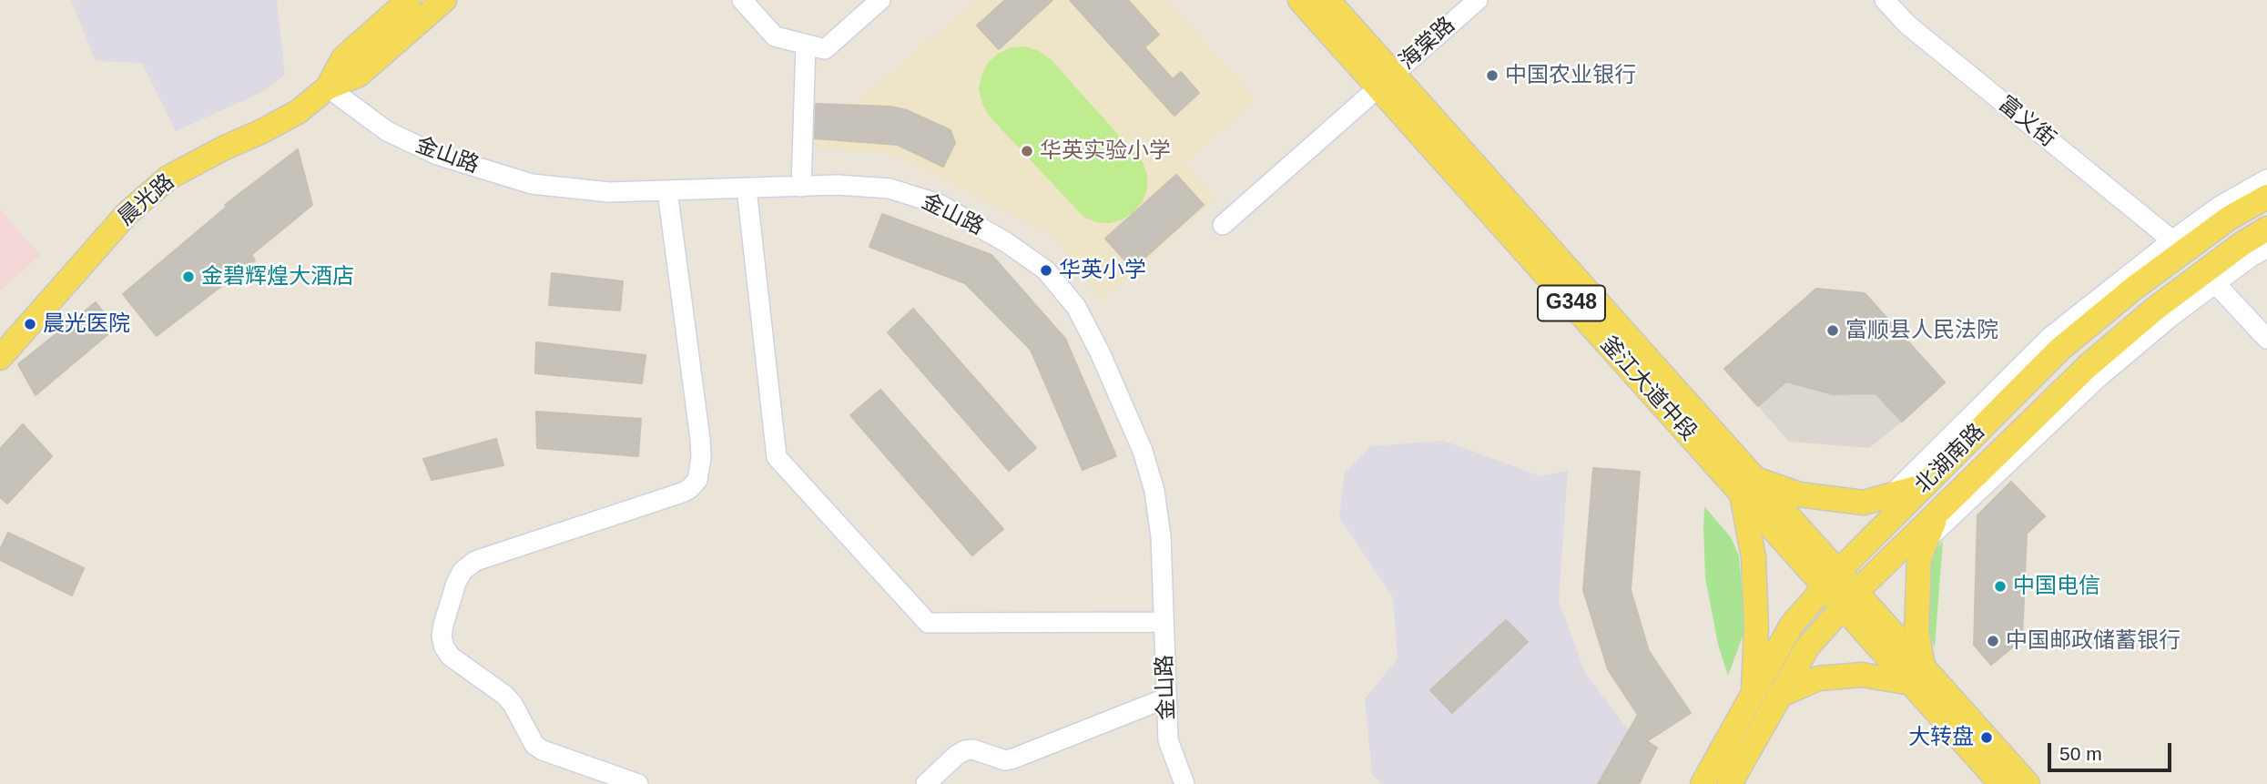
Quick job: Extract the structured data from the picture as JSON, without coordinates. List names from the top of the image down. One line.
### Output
{"streets":{"main road":["晨光路","G348","釜江大道中段","北湖南路"],"street":["海棠路","富义街","金山路"]},"crossings":[["海棠路","釜江大道中段"],["金山路","晨光路"],["釜江大道中段","北湖南路"]],"places":["中国农业银行","华英实验小学","华英小学","金碧辉煌大酒店","晨光医院","富顺县人民法院","中国电信","中国邮政储蓄银行","大转盘"],"scale_bar":"50 m"}
